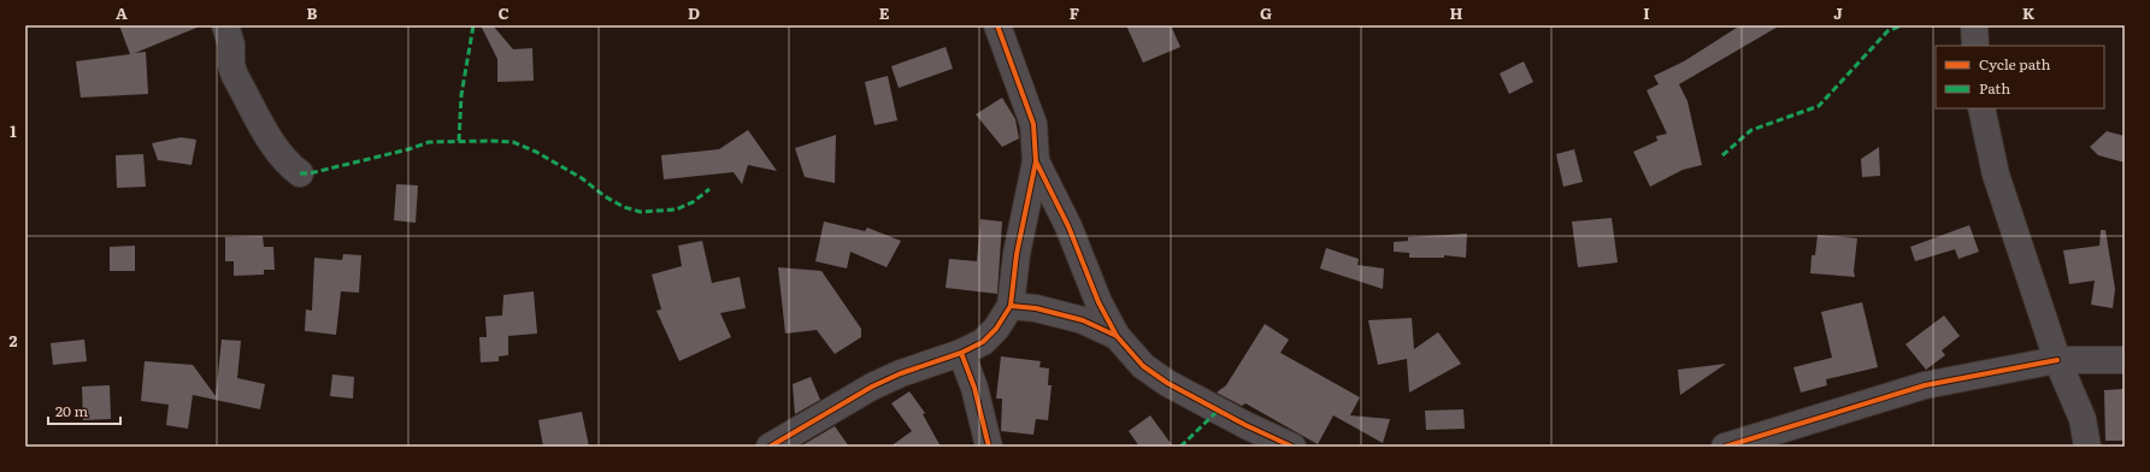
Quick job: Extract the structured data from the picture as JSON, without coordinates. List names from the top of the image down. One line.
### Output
{"legend":["Cycle path","Path"],"scale_bar":"20 m","grid":{"columns":["A","B","C","D","E","F","G","H","I","J","K"],"rows":["1","2"]}}
